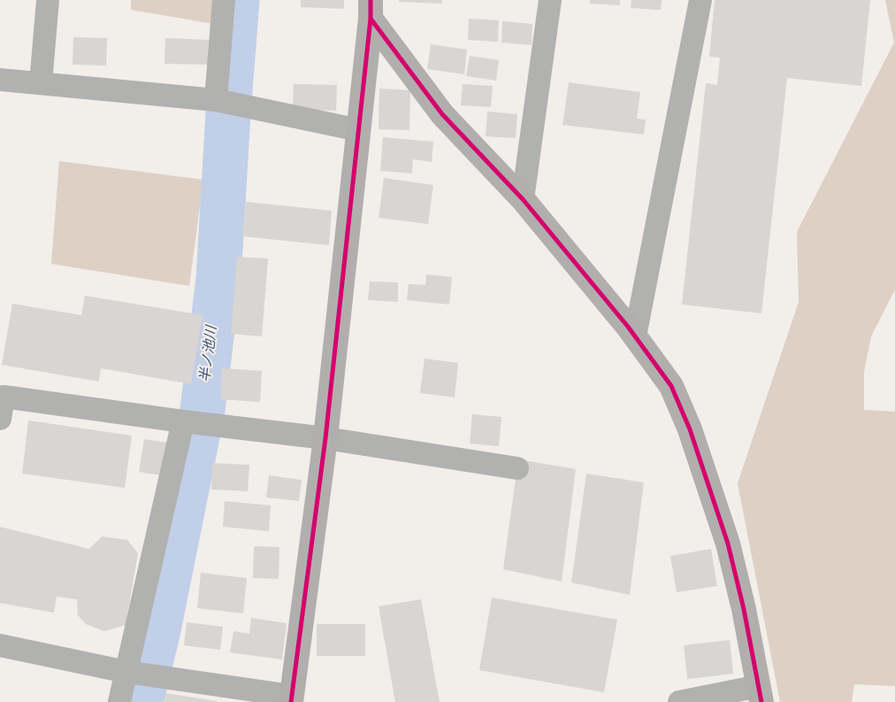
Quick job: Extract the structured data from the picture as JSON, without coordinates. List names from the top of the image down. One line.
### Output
{"water":["半ノ池川"]}
